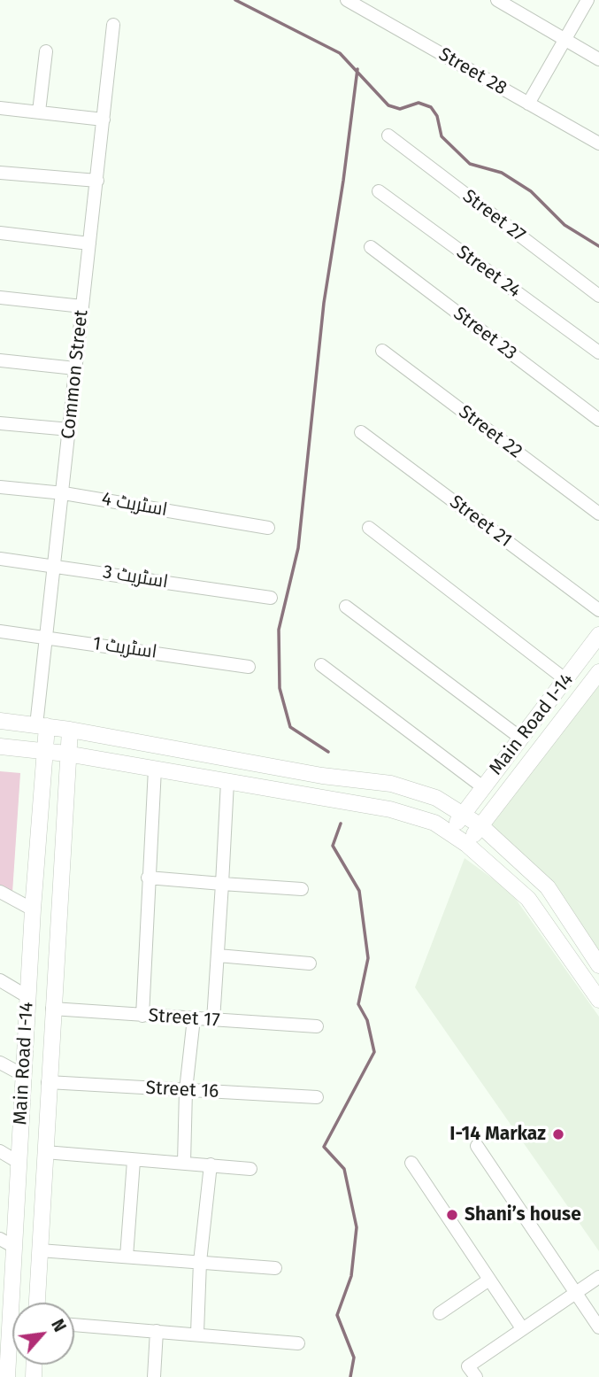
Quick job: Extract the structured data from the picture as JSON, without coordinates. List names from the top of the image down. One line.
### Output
{"streets":{"main road":["Main Road I-14"],"street":["Street 28","Street 27","Street 24","Street 23","Common Street","Street 22","اسٹریٹ 4","Street 21","اسٹریٹ 3","اسٹریٹ 1","Street 17","Street 16"]},"crossings":[["Common Street","اسٹریٹ 4"],["Common Street","اسٹریٹ 3"],["Common Street","اسٹریٹ 1"],["Common Street","Main Road I-14"],["Main Road I-14","Street 17"],["Main Road I-14","Street 16"]],"places":["I-14 Markaz","Shani’s house"],"north":"top right"}
